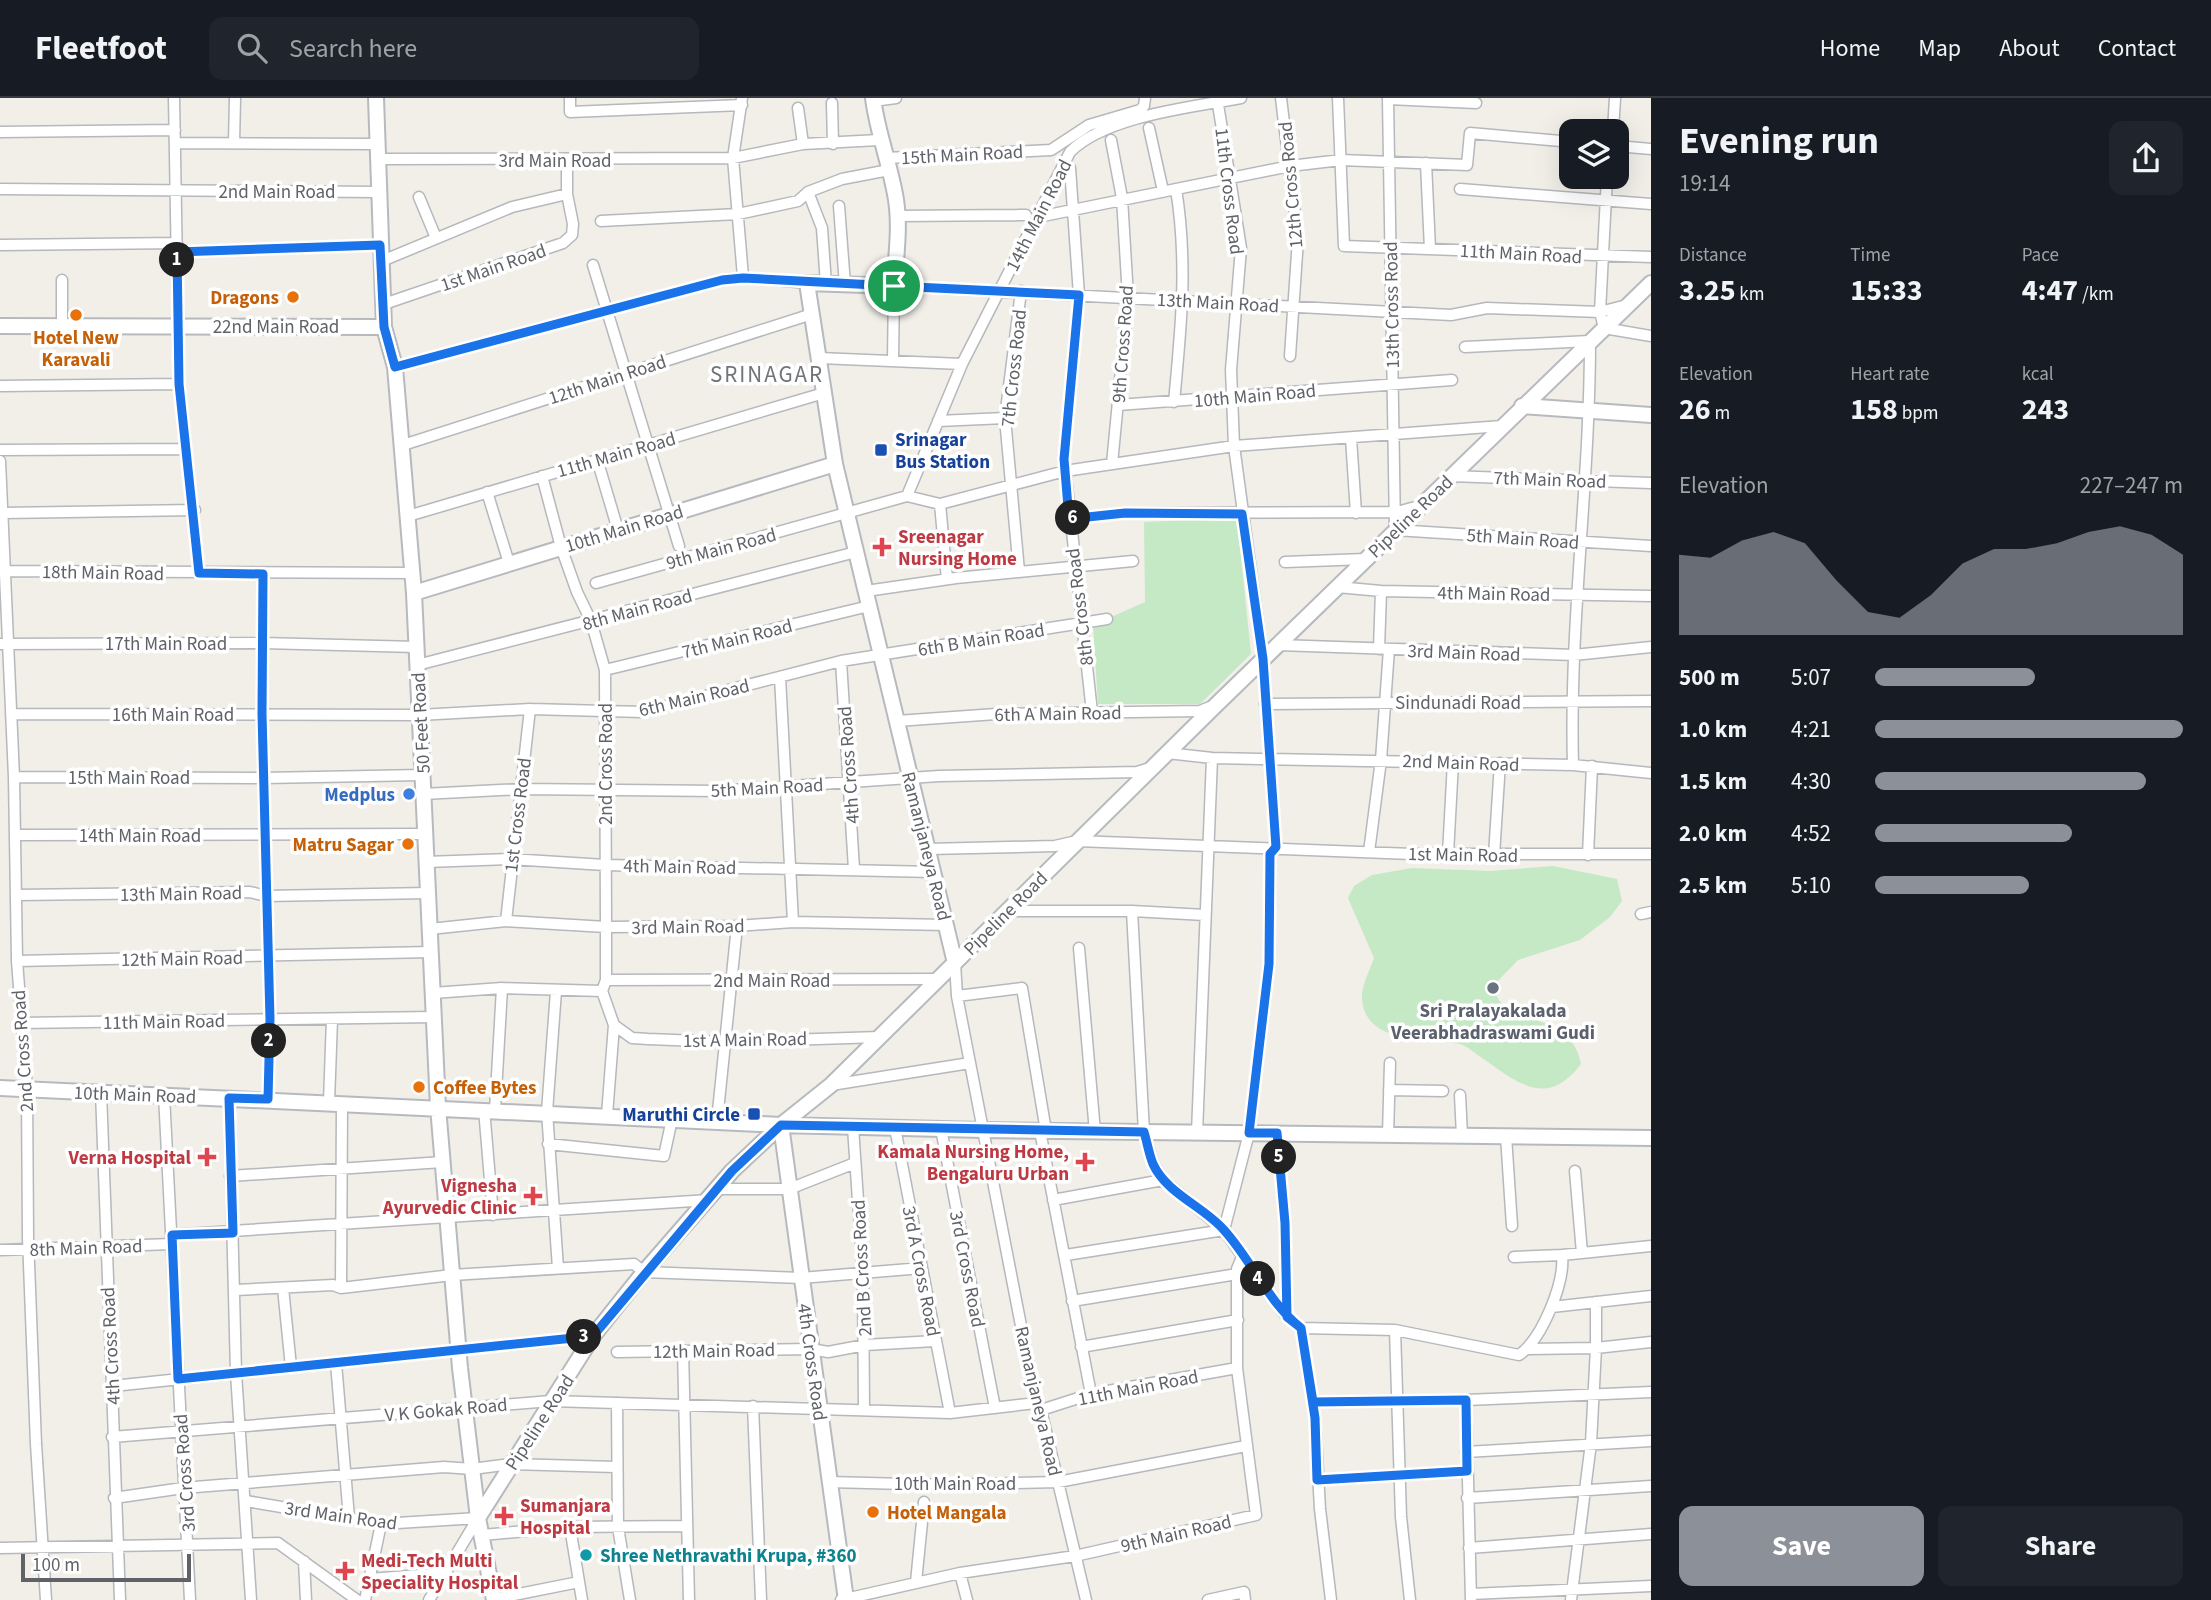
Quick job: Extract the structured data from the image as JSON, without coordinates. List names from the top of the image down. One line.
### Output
{"streets":{"street":["15th Main Road","3rd Main Road","12th Cross Road","2nd Main Road","11th Cross Road","14th Main Road","11th Main Road","1st Main Road","13th Main Road","13th Cross Road","22nd Main Road","9th Cross Road","7th Cross Road","12th Main Road","10th Main Road","7th Main Road","Pipeline Road","5th Main Road","9th Main Road","18th Main Road","4th Main Road","8th Cross Road","8th Main Road","6th B Main Road","17th Main Road","6th Main Road","Sindunadi Road","6th A Main Road","16th Main Road","50 Feet Road","2nd Cross Road","4th Cross Road","1st Cross Road","Ramanjaneya Road","1st A Main Road","2nd B Cross Road","3rd Cross Road","3rd A Cross Road","V K Gokak Road"]},"crossings":[["15th Main Road","50 Feet Road"],["15th Main Road","2nd Cross Road"],["3rd Main Road","Pipeline Road"],["3rd Main Road","50 Feet Road"],["3rd Main Road","2nd Cross Road"],["3rd Main Road","1st Cross Road"],["3rd Main Road","Ramanjaneya Road"],["12th Cross Road","13th Main Road"],["2nd Main Road","11th Cross Road"],["2nd Main Road","Pipeline Road"],["2nd Main Road","50 Feet Road"],["2nd Main Road","2nd Cross Road"],["11th Cross Road","14th Main Road"],["11th Cross Road","1st Main Road"],["11th Cross Road","13th Main Road"],["11th Cross Road","10th Main Road"],["11th Cross Road","Pipeline Road"],["11th Cross Road","Sindunadi Road"],["14th Main Road","13th Main Road"],["14th Main Road","9th Main Road"],["14th Main Road","50 Feet Road"],["14th Main Road","2nd Cross Road"],["11th Main Road","13th Cross Road"],["11th Main Road","9th Main Road"],["11th Main Road","50 Feet Road"],["11th Main Road","2nd Cross Road"],["11th Main Road","Ramanjaneya Road"],["11th Main Road","2nd B Cross Road"],["11th Main Road","3rd Cross Road"],["11th Main Road","3rd A Cross Road"],["11th Main Road","V K Gokak Road"],["1st Main Road","50 Feet Road"],["13th Main Road","13th Cross Road"],["13th Main Road","9th Cross Road"],["13th Main Road","7th Cross Road"],["13th Main Road","Pipeline Road"],["13th Main Road","8th Cross Road"],["13th Main Road","50 Feet Road"],["13th Main Road","2nd Cross Road"],["13th Cross Road","10th Main Road"],["13th Cross Road","Pipeline Road"],["13th Cross Road","5th Main Road"],["22nd Main Road","50 Feet Road"],["9th Cross Road","10th Main Road"],["12th Main Road","50 Feet Road"],["12th Main Road","2nd Cross Road"],["12th Main Road","4th Cross Road"],["12th Main Road","2nd B Cross Road"],["12th Main Road","3rd A Cross Road"],["10th Main Road","Pipeline Road"],["10th Main Road","9th Main Road"],["10th Main Road","50 Feet Road"],["10th Main Road","2nd Cross Road"],["10th Main Road","4th Cross Road"],["10th Main Road","Ramanjaneya Road"],["10th Main Road","3rd Cross Road"],["7th Main Road","Pipeline Road"],["7th Main Road","2nd Cross Road"],["7th Main Road","Ramanjaneya Road"],["Pipeline Road","5th Main Road"],["Pipeline Road","4th Main Road"],["Pipeline Road","8th Main Road"],["Pipeline Road","6th A Main Road"],["Pipeline Road","50 Feet Road"],["Pipeline Road","4th Cross Road"],["Pipeline Road","Ramanjaneya Road"],["Pipeline Road","1st A Main Road"],["Pipeline Road","V K Gokak Road"],["5th Main Road","50 Feet Road"],["5th Main Road","2nd Cross Road"],["5th Main Road","4th Cross Road"],["5th Main Road","1st Cross Road"],["5th Main Road","Ramanjaneya Road"],["9th Main Road","4th Cross Road"],["9th Main Road","Ramanjaneya Road"],["18th Main Road","50 Feet Road"],["18th Main Road","2nd Cross Road"],["4th Main Road","50 Feet Road"],["4th Main Road","2nd Cross Road"],["4th Main Road","4th Cross Road"],["4th Main Road","1st Cross Road"],["4th Main Road","Ramanjaneya Road"],["8th Cross Road","6th B Main Road"],["8th Cross Road","6th A Main Road"],["8th Main Road","50 Feet Road"],["8th Main Road","2nd Cross Road"],["8th Main Road","4th Cross Road"],["8th Main Road","Ramanjaneya Road"],["8th Main Road","3rd Cross Road"],["6th B Main Road","6th Main Road"],["6th B Main Road","Ramanjaneya Road"],["17th Main Road","50 Feet Road"],["17th Main Road","2nd Cross Road"],["6th Main Road","16th Main Road"],["6th Main Road","50 Feet Road"],["6th Main Road","2nd Cross Road"],["6th Main Road","4th Cross Road"],["6th Main Road","1st Cross Road"],["6th Main Road","Ramanjaneya Road"],["6th A Main Road","Ramanjaneya Road"],["16th Main Road","50 Feet Road"],["16th Main Road","2nd Cross Road"],["50 Feet Road","V K Gokak Road"],["4th Cross Road","V K Gokak Road"],["2nd B Cross Road","V K Gokak Road"],["3rd Cross Road","V K Gokak Road"]],"districts":["SRINAGAR"],"places":{"other":["Dragons","Hotel New Karavali","Medplus","Matru Sagar","Sri Pralayakalada Veerabhadraswami Gudi","Coffee Bytes","Hotel Mangala","Shree Nethravathi Krupa, #360"],"transit":["Srinagar Bus Station","Maruthi Circle"],"health":["Sreenagar Nursing Home","Verna Hospital","Kamala Nursing Home, Bengaluru Urban","Vignesha Ayurvedic Clinic","Sumanjara Hospital","Medi-Tech Multi Speciality Hospital"]},"scale_bar":"100 m","page":{"header":"Fleetfoot","search":"Search here","nav":["Home","Map","About","Contact"],"heading":["Evening run","19:14"],"stats":[["Distance","3.25 km"],["Time","15:33"],["Pace","4:47 /km"],["Elevation","26 m"],["Heart rate","158 bpm"],["kcal","243"]],"pins":["1","6","2","5","4","3"],"chart":["Elevation","227–247 m"],"list":[{"name":"500 m","note":"5:07"},{"name":"1.0 km","note":"4:21"},{"name":"1.5 km","note":"4:30"},{"name":"2.0 km","note":"4:52"},{"name":"2.5 km","note":"5:10"}],"buttons":["Save","Share"],"scale":"100 m"}}
